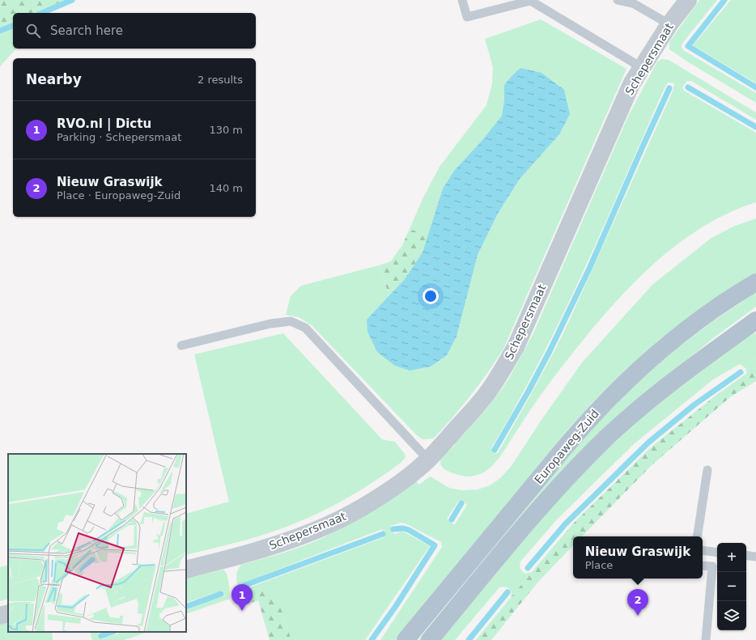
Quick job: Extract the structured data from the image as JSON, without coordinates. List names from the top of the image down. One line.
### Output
{"streets":{"main road":["Europaweg-Zuid"],"street":["Schepersmaat"]},"page":{"search":"Search here","heading":["Nearby","2 results"],"list":[{"mark":"1","name":"RVO.nl | Dictu","note":"Parking · Schepersmaat","value":"130 m"},{"mark":"2","name":"Nieuw Graswijk","note":"Place · Europaweg-Zuid","value":"140 m"}],"popup":["Nieuw Graswijk","Place"],"map_buttons":["+","−"],"pins":["1","2"]}}
